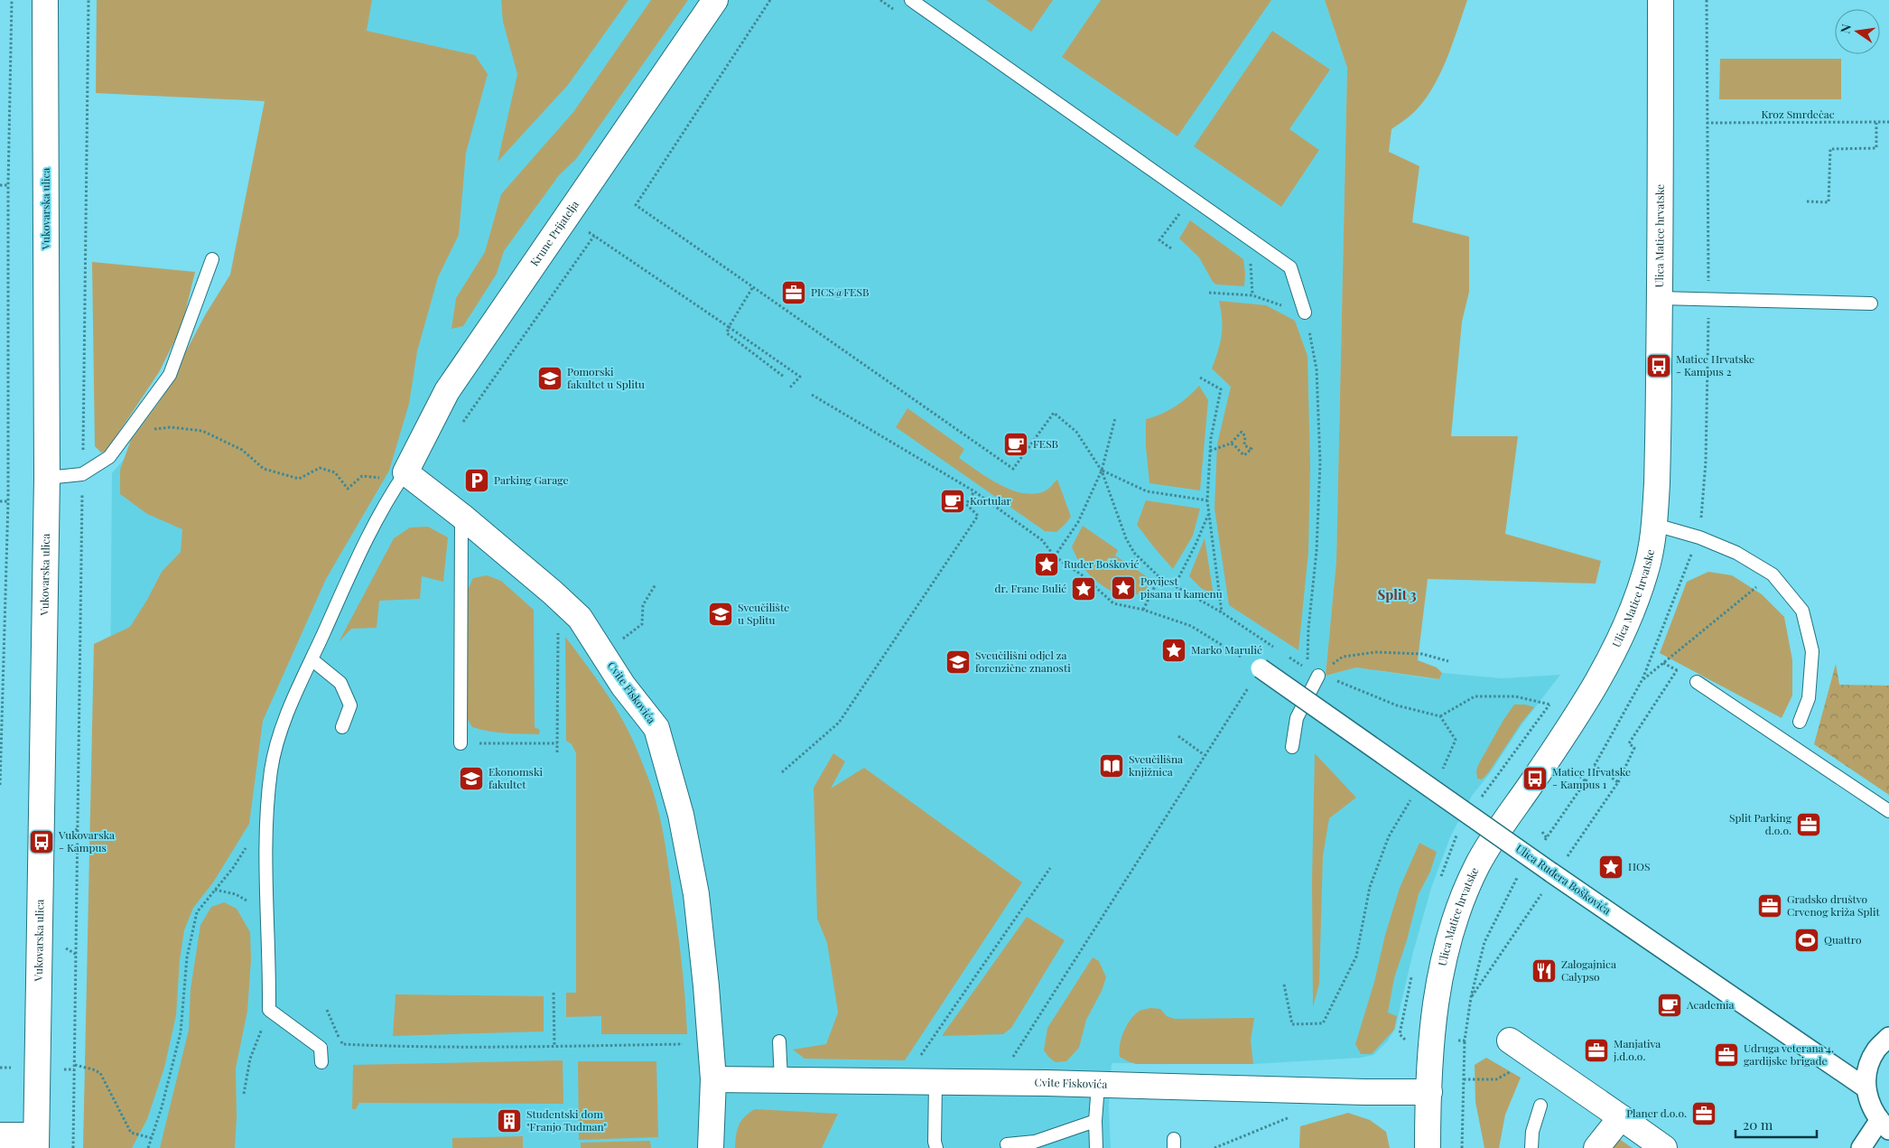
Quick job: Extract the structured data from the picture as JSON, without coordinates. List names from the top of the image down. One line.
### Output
{"streets":{"street":["Vukovarska ulica","Krune Prijatelja","Ulica Matice hrvatske","Cvite Fiskovića","Ulica Ruđera Boškovića"],"path":["Kroz Smrdečac"]},"crossings":[["Krune Prijatelja","Cvite Fiskovića"],["Ulica Matice hrvatske","Cvite Fiskovića"]],"districts":["Split 3"],"places":{"office":["PICS@FESB","Split Parking d.o.o.","Gradsko društvo Crvenog križa Split","Manjativa j.d.o.o.","Udruga veterana 4. gardijske brigade","Planer d.o.o."],"bus stop":["Matice Hrvatske - Kampus 2","Matice Hrvatske - Kampus 1","Vukovarska - Kampus"],"school or university":["Pomorski fakultet u Splitu","Sveučilište u Splitu","Sveučilišni odjel za forenzične znanosti","Ekonomski fakultet"],"cafe":["FESB","Kortular","Academia"],"parking":["Parking Garage"],"place":["Ruđer Bošković","Povijest pisana u kamenu","dr. Frane Bulić","Marko Marulić","HOS"],"library":["Sveučilišna knjižnica"],"sports":["Quattro"],"restaurant":["Zalogajnica Calypso"],"building":["Studentski dom \"Franjo Tuđman\""]},"scale_bar":"20 m","north":"left"}
